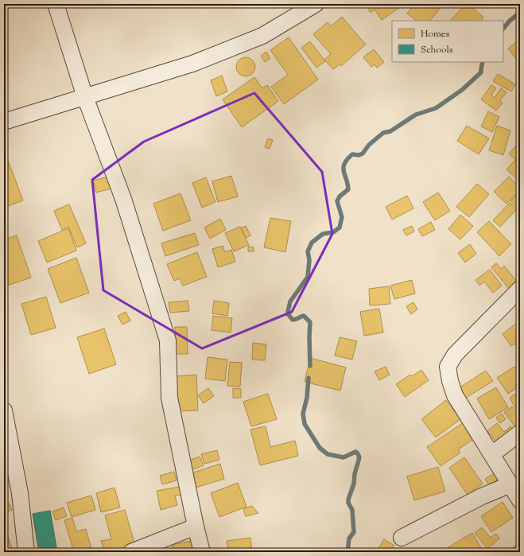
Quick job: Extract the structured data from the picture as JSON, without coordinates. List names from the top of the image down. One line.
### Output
{"legend":["Homes","Schools"]}
